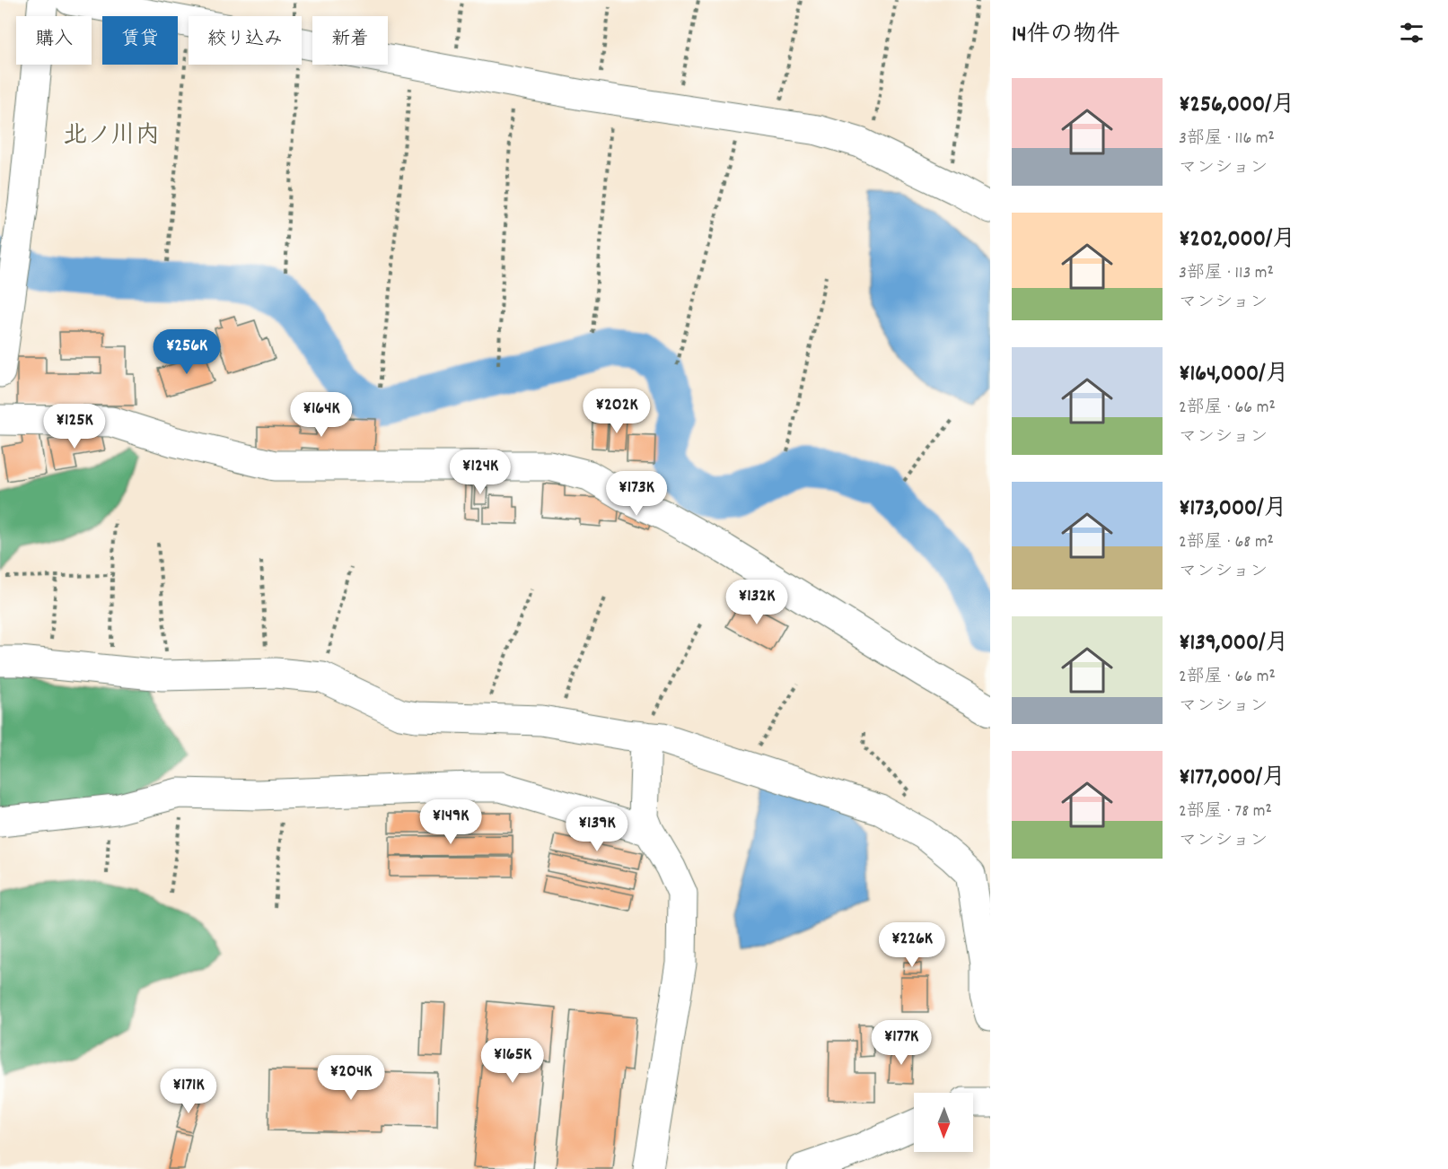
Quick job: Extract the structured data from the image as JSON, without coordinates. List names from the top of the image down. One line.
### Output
{"districts":["北ノ川内"],"north":"bottom","page":{"heading":"14件の物件","chip":["購入","賃貸","絞り込み","新着"],"list":[{"name":"¥256,000/月","note":"3部屋 · 116 m² · マンション"},{"name":"¥202,000/月","note":"3部屋 · 113 m² · マンション"},{"name":"¥164,000/月","note":"2部屋 · 66 m² · マンション"},{"name":"¥173,000/月","note":"2部屋 · 68 m² · マンション"},{"name":"¥139,000/月","note":"2部屋 · 66 m² · マンション"},{"name":"¥177,000/月","note":"2部屋 · 78 m² · マンション"}],"price":["¥256K","¥202K","¥164K","¥125K","¥124K","¥173K","¥132K","¥149K","¥139K","¥226K","¥177K","¥165K","¥204K","¥171K"]}}
